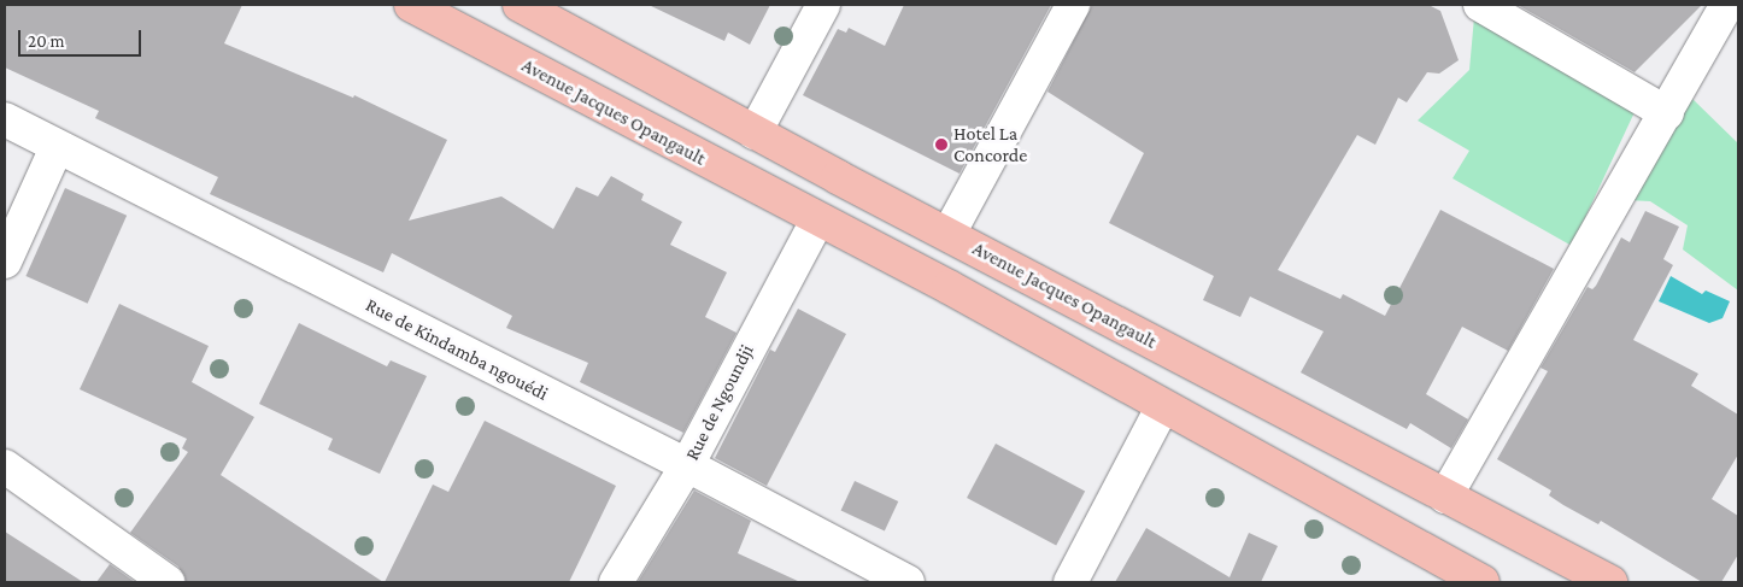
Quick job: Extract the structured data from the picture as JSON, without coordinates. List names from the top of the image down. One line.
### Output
{"streets":{"highway":["Avenue Jacques Opangault"],"street":["Rue de Kindamba ngouédi","Rue de Ngoundji"]},"crossings":[["Avenue Jacques Opangault","Rue de Ngoundji"],["Rue de Kindamba ngouédi","Rue de Ngoundji"]],"places":["Hotel La Concorde"],"scale_bar":"20 m"}
